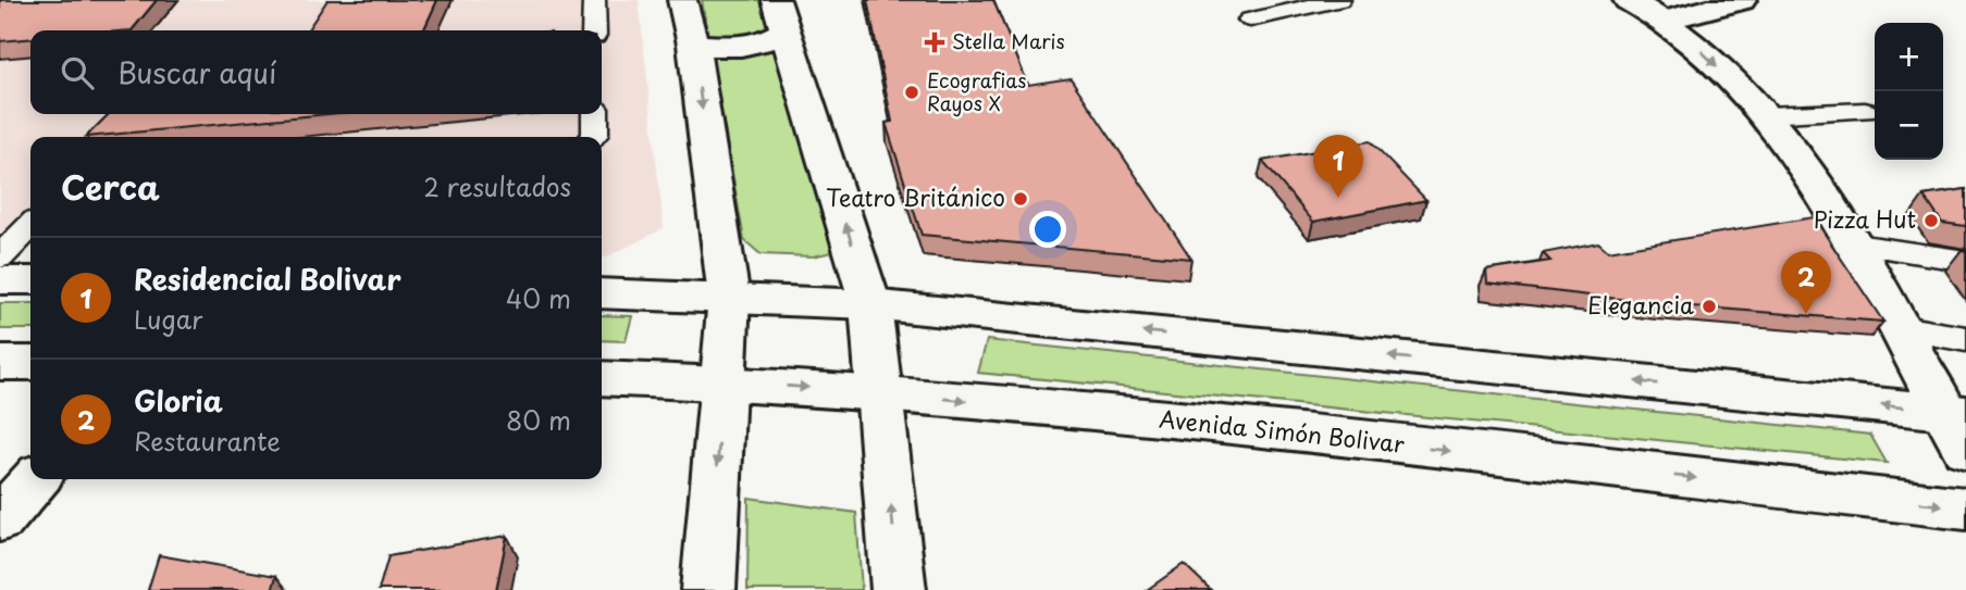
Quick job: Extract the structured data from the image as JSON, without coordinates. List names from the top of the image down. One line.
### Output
{"streets":{"street":["Avenida Simón Bolivar"]},"places":{"health":["Stella Maris"],"other":["Ecografias Rayos X","Teatro Británico","Pizza Hut","Elegancia"]},"page":{"map_buttons":["+","−"],"search":"Buscar aquí","pins":["1","2"],"heading":["Cerca","2 resultados"],"list":[{"mark":"1","name":"Residencial Bolivar","note":"Lugar","value":"40 m"},{"mark":"2","name":"Gloria","note":"Restaurante","value":"80 m"}]}}
